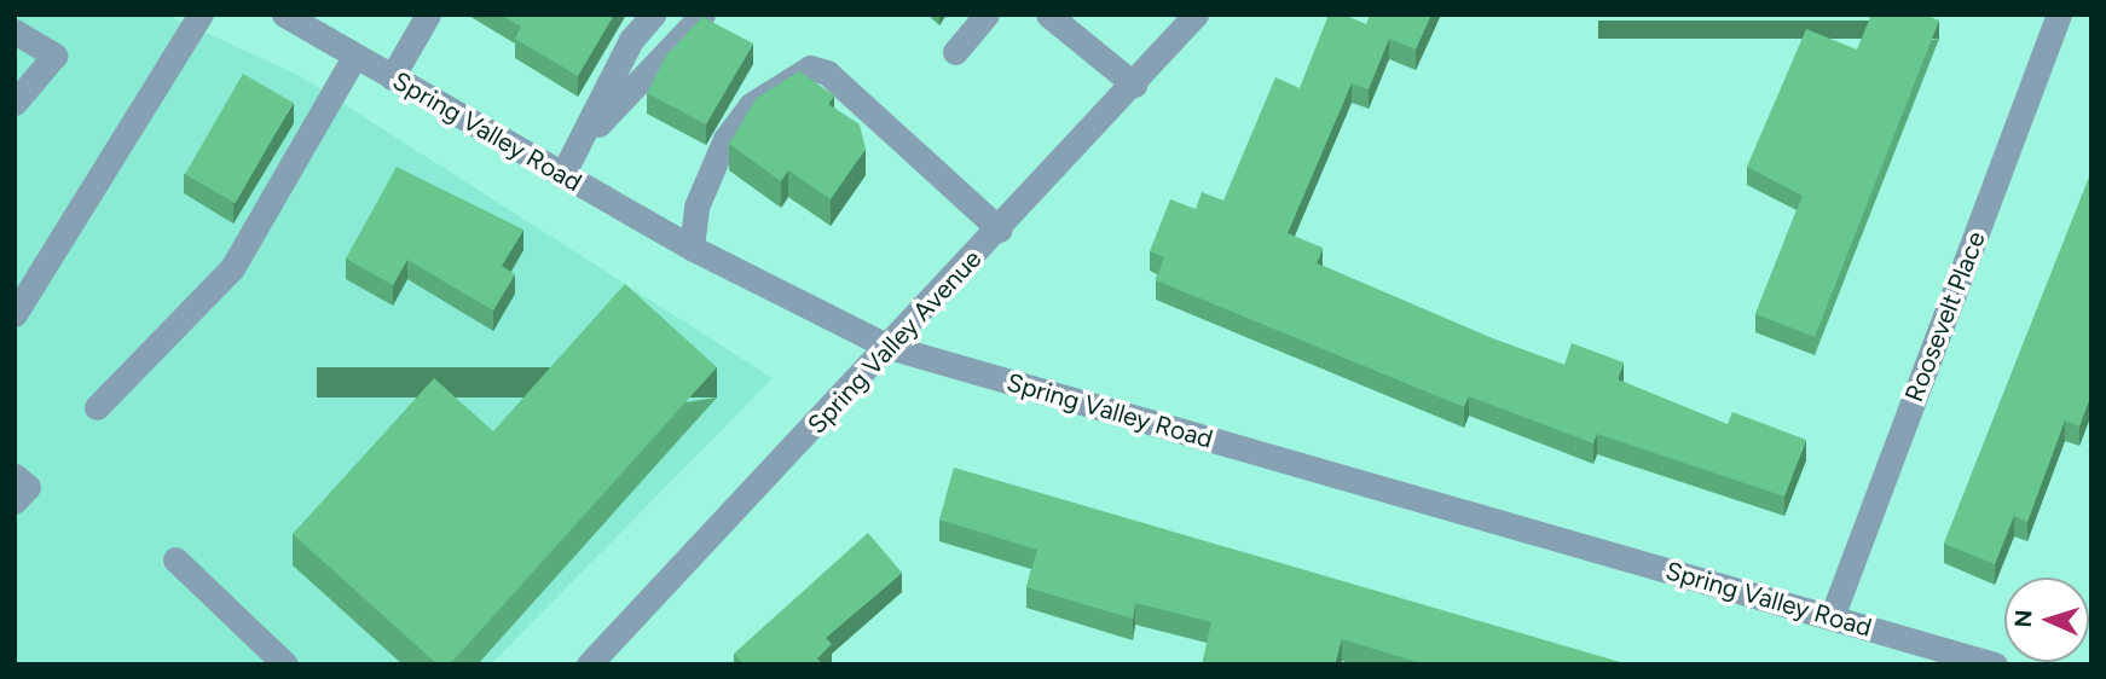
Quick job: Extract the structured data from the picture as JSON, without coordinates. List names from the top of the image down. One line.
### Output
{"streets":{"street":["Spring Valley Road","Roosevelt Place","Spring Valley Avenue"]},"crossings":[["Spring Valley Road","Roosevelt Place"],["Spring Valley Road","Spring Valley Avenue"]],"north":"left"}
